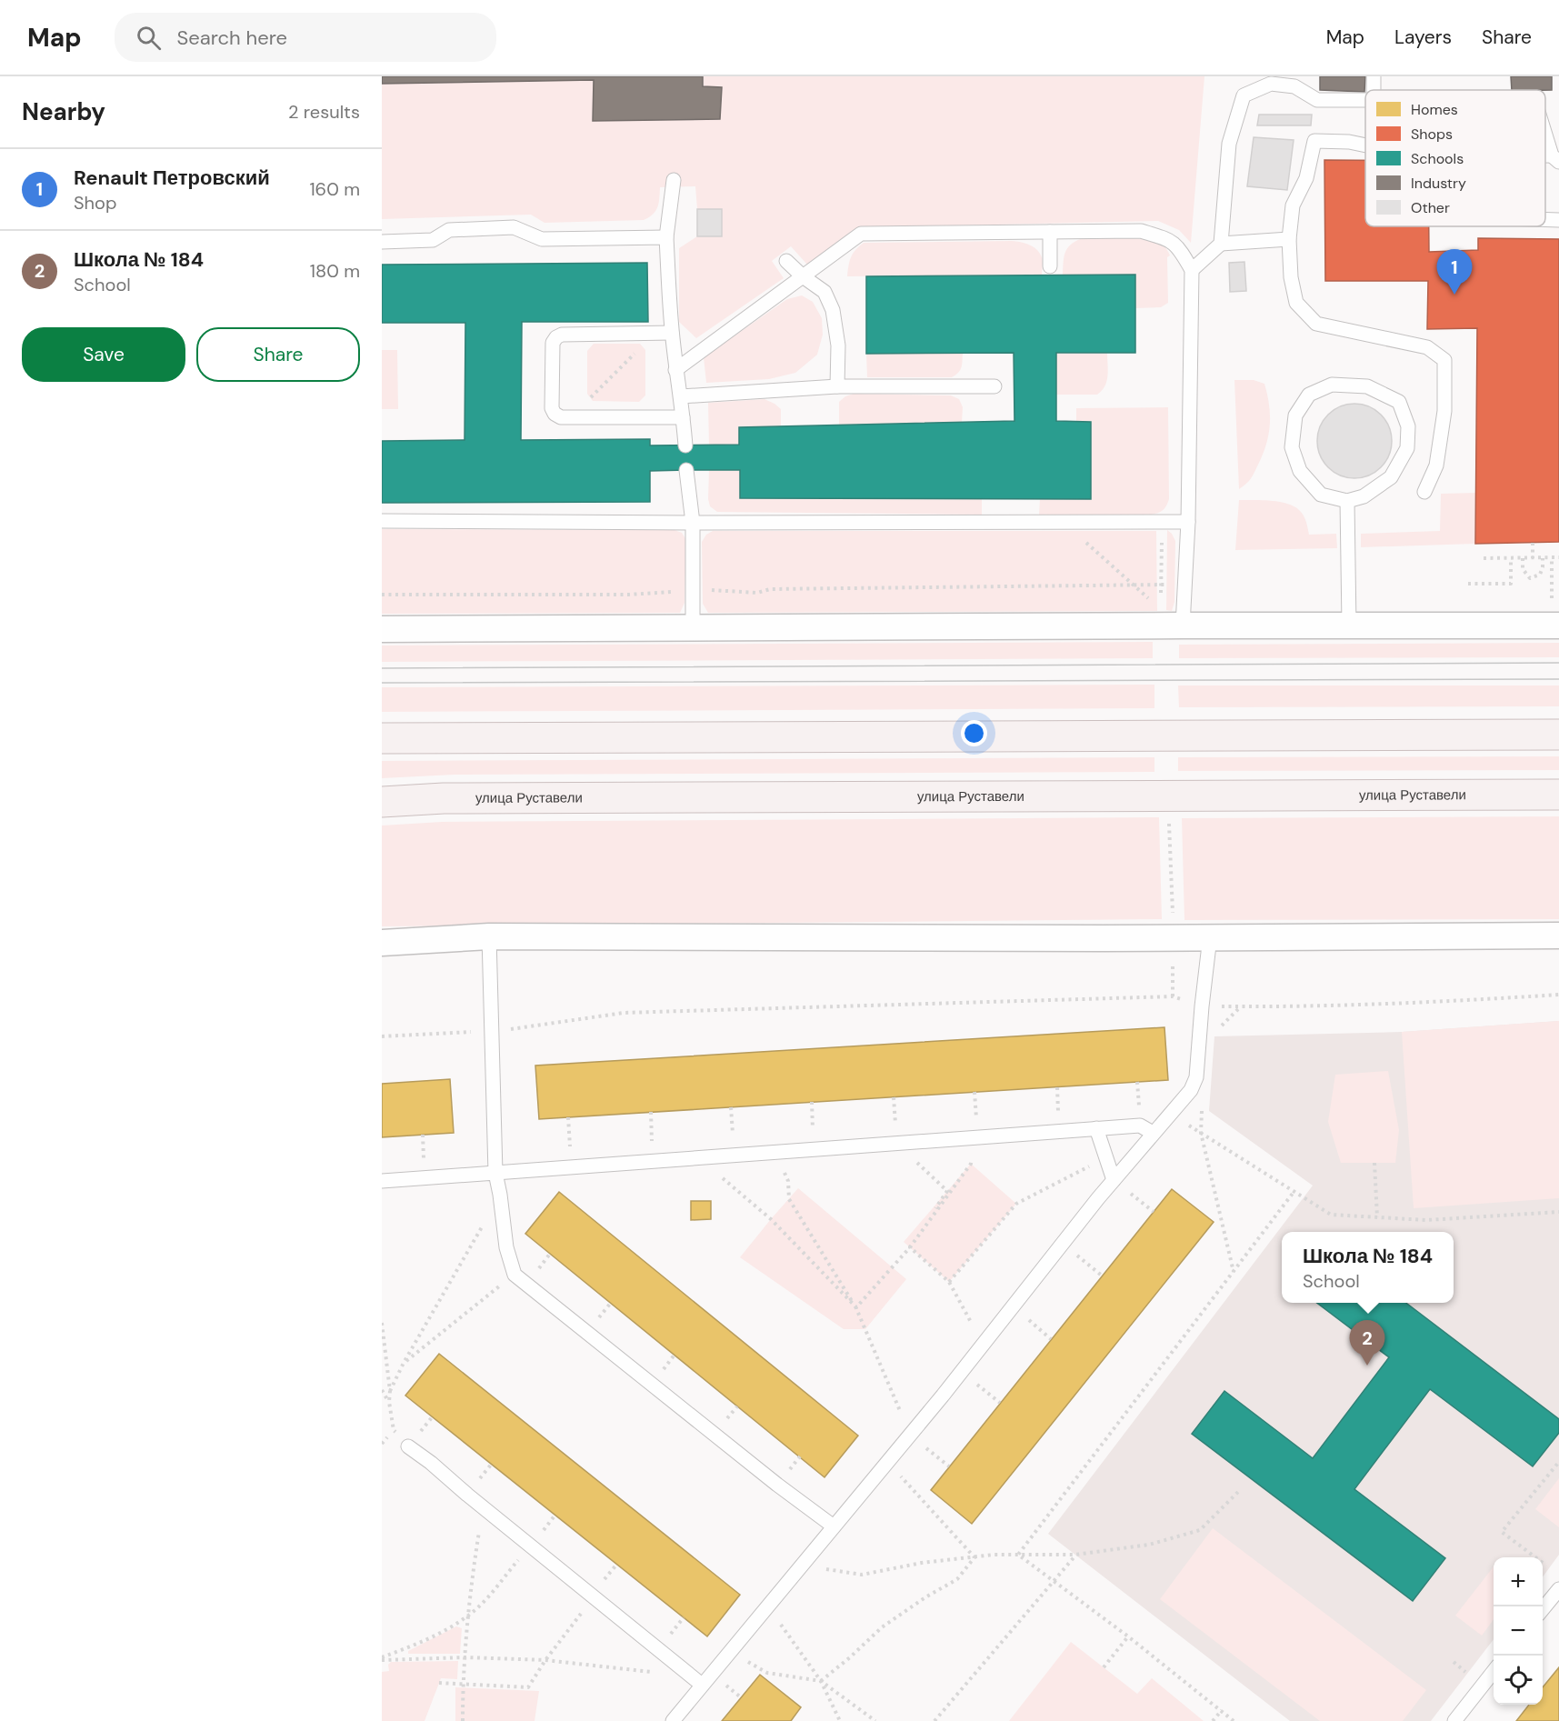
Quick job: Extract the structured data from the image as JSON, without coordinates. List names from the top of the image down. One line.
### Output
{"streets":{"main road":["улица Руставели"]},"legend":["Homes","Shops","Schools","Industry","Other"],"page":{"header":"Map","search":"Search here","nav":["Map","Layers","Share"],"heading":["Nearby","2 results"],"list":[{"mark":"1","name":"Renault Петровский","note":"Shop","value":"160 m"},{"mark":"2","name":"Школа № 184","note":"School","value":"180 m"}],"pins":["1","2"],"buttons":["Save","Share"],"popup":["Школа № 184","School"],"map_buttons":["+","−"]}}
